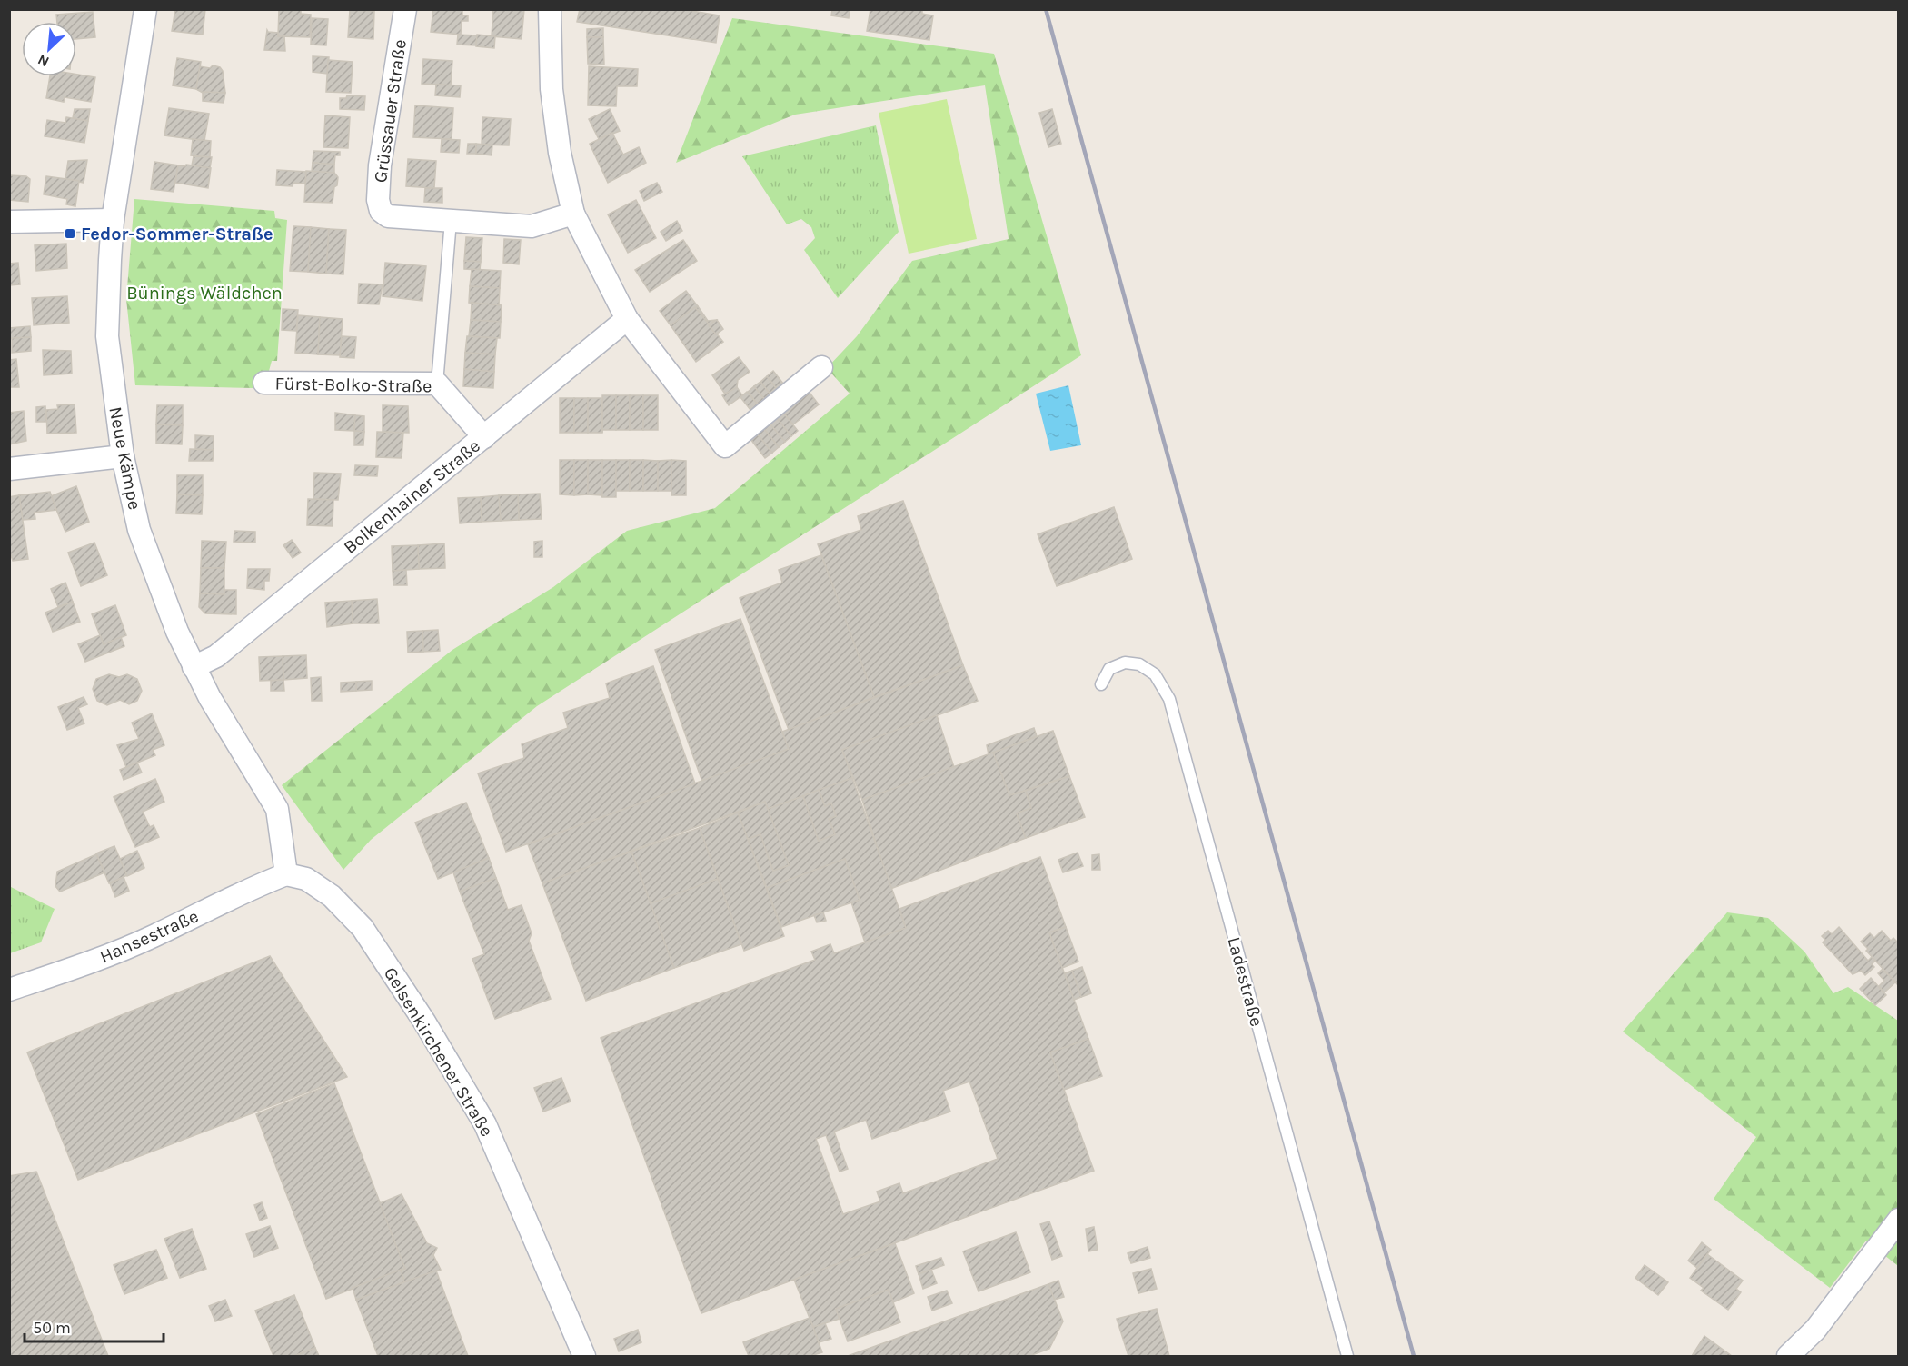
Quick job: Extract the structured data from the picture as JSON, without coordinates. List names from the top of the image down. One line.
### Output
{"streets":{"street":["Grüssauer Straße","Fürst-Bolko-Straße","Neue Kämpe","Bolkenhainer Straße","Hansestraße","Gelsenkirchener Straße"],"lane":["Ladestraße"]},"crossings":[["Fürst-Bolko-Straße","Bolkenhainer Straße"],["Neue Kämpe","Bolkenhainer Straße"],["Neue Kämpe","Hansestraße"],["Neue Kämpe","Gelsenkirchener Straße"],["Hansestraße","Gelsenkirchener Straße"]],"parks":["Bünings Wäldchen"],"places":{"transit":["Fedor-Sommer-Straße"]},"scale_bar":"50 m","north":"bottom left"}
